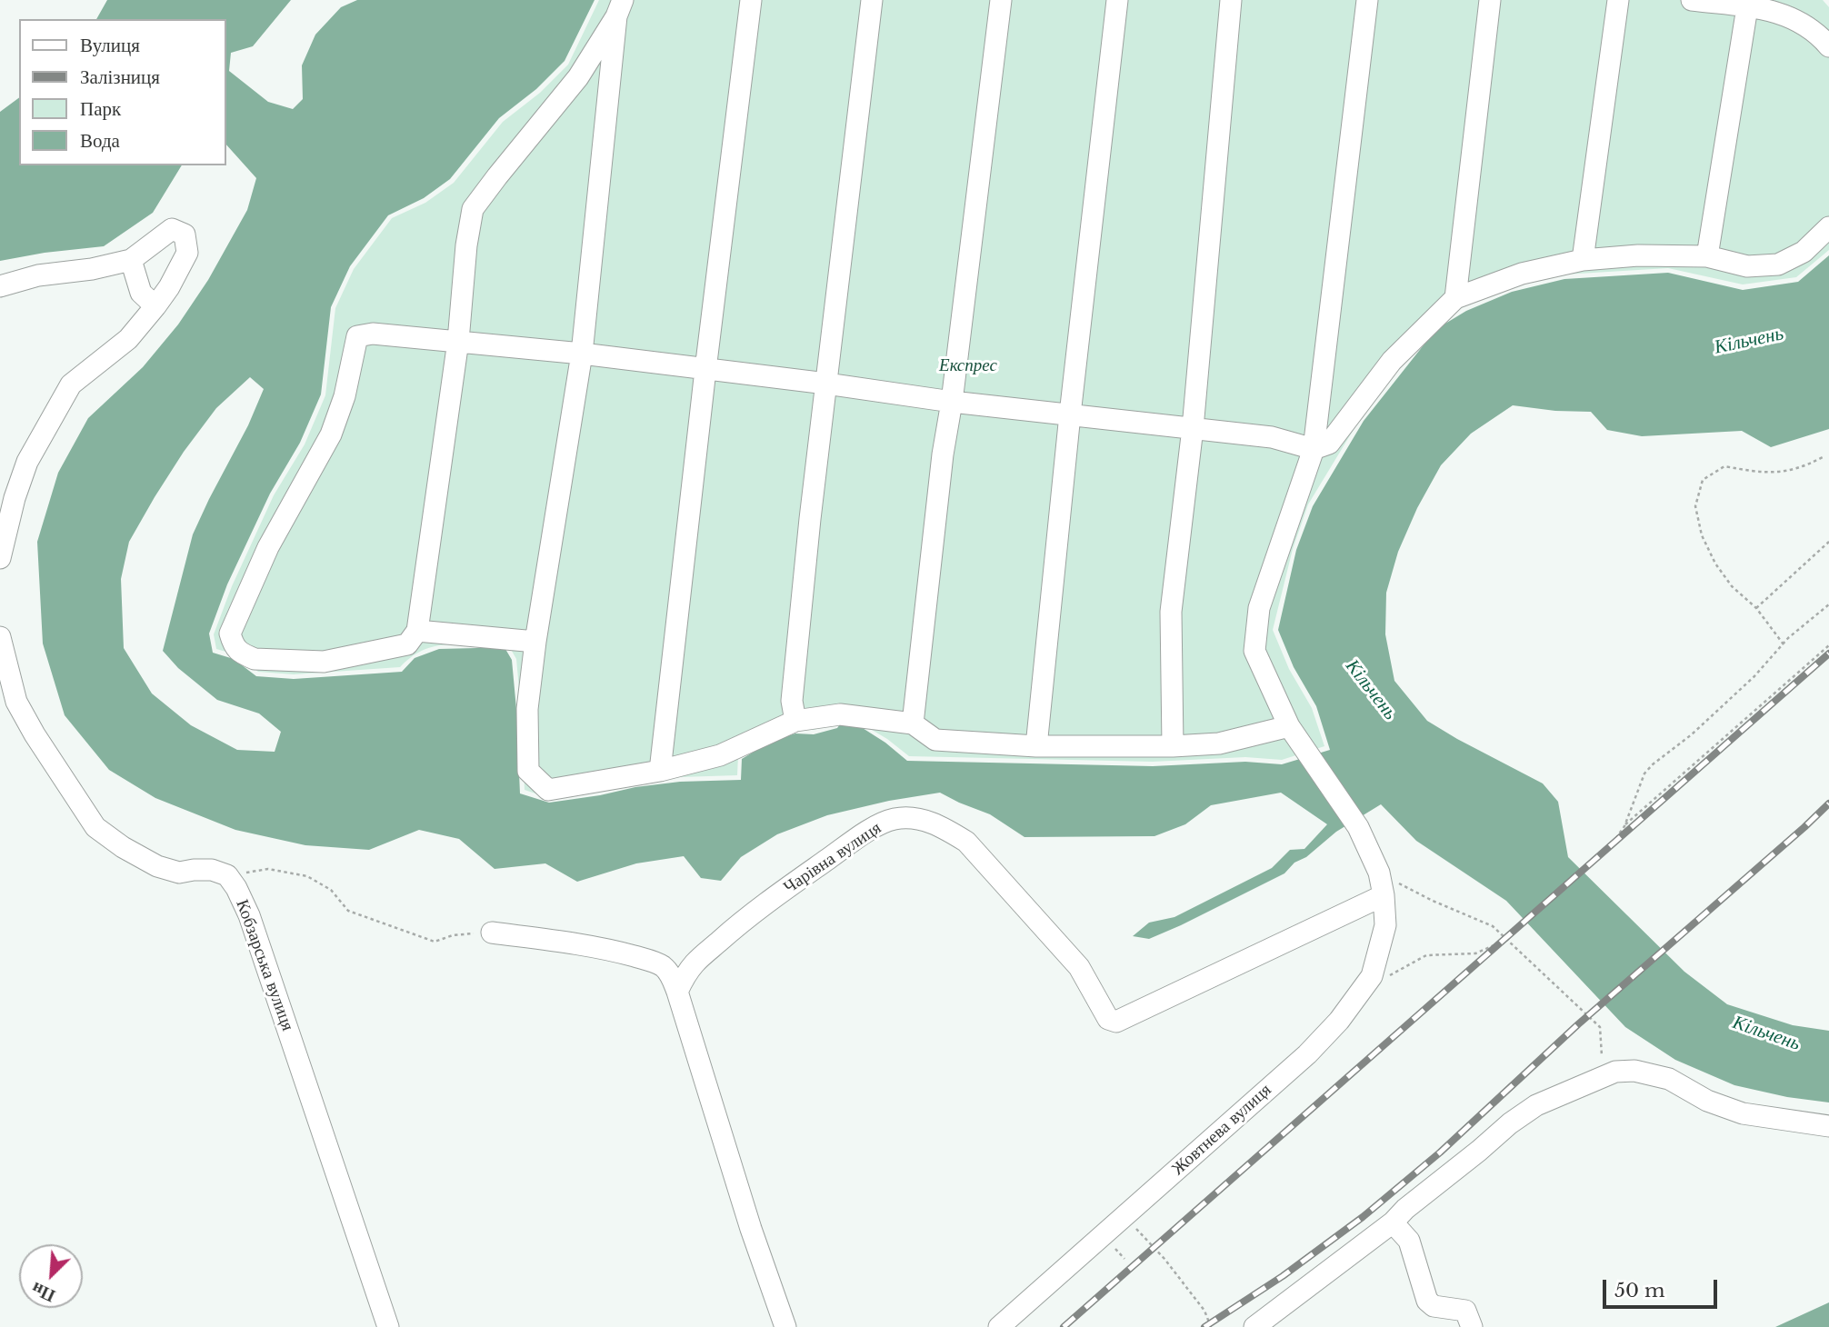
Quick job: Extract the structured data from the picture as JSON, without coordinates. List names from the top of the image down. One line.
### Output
{"streets":{"street":["Чарівна вулиця","Кобзарська вулиця","Жовтнева вулиця"]},"crossings":[["Чарівна вулиця","Жовтнева вулиця"]],"water":["Кільчень"],"parks":["Експрес"],"legend":["Вулиця","Залізниця","Парк","Вода"],"scale_bar":"50 m","north":"bottom left"}
